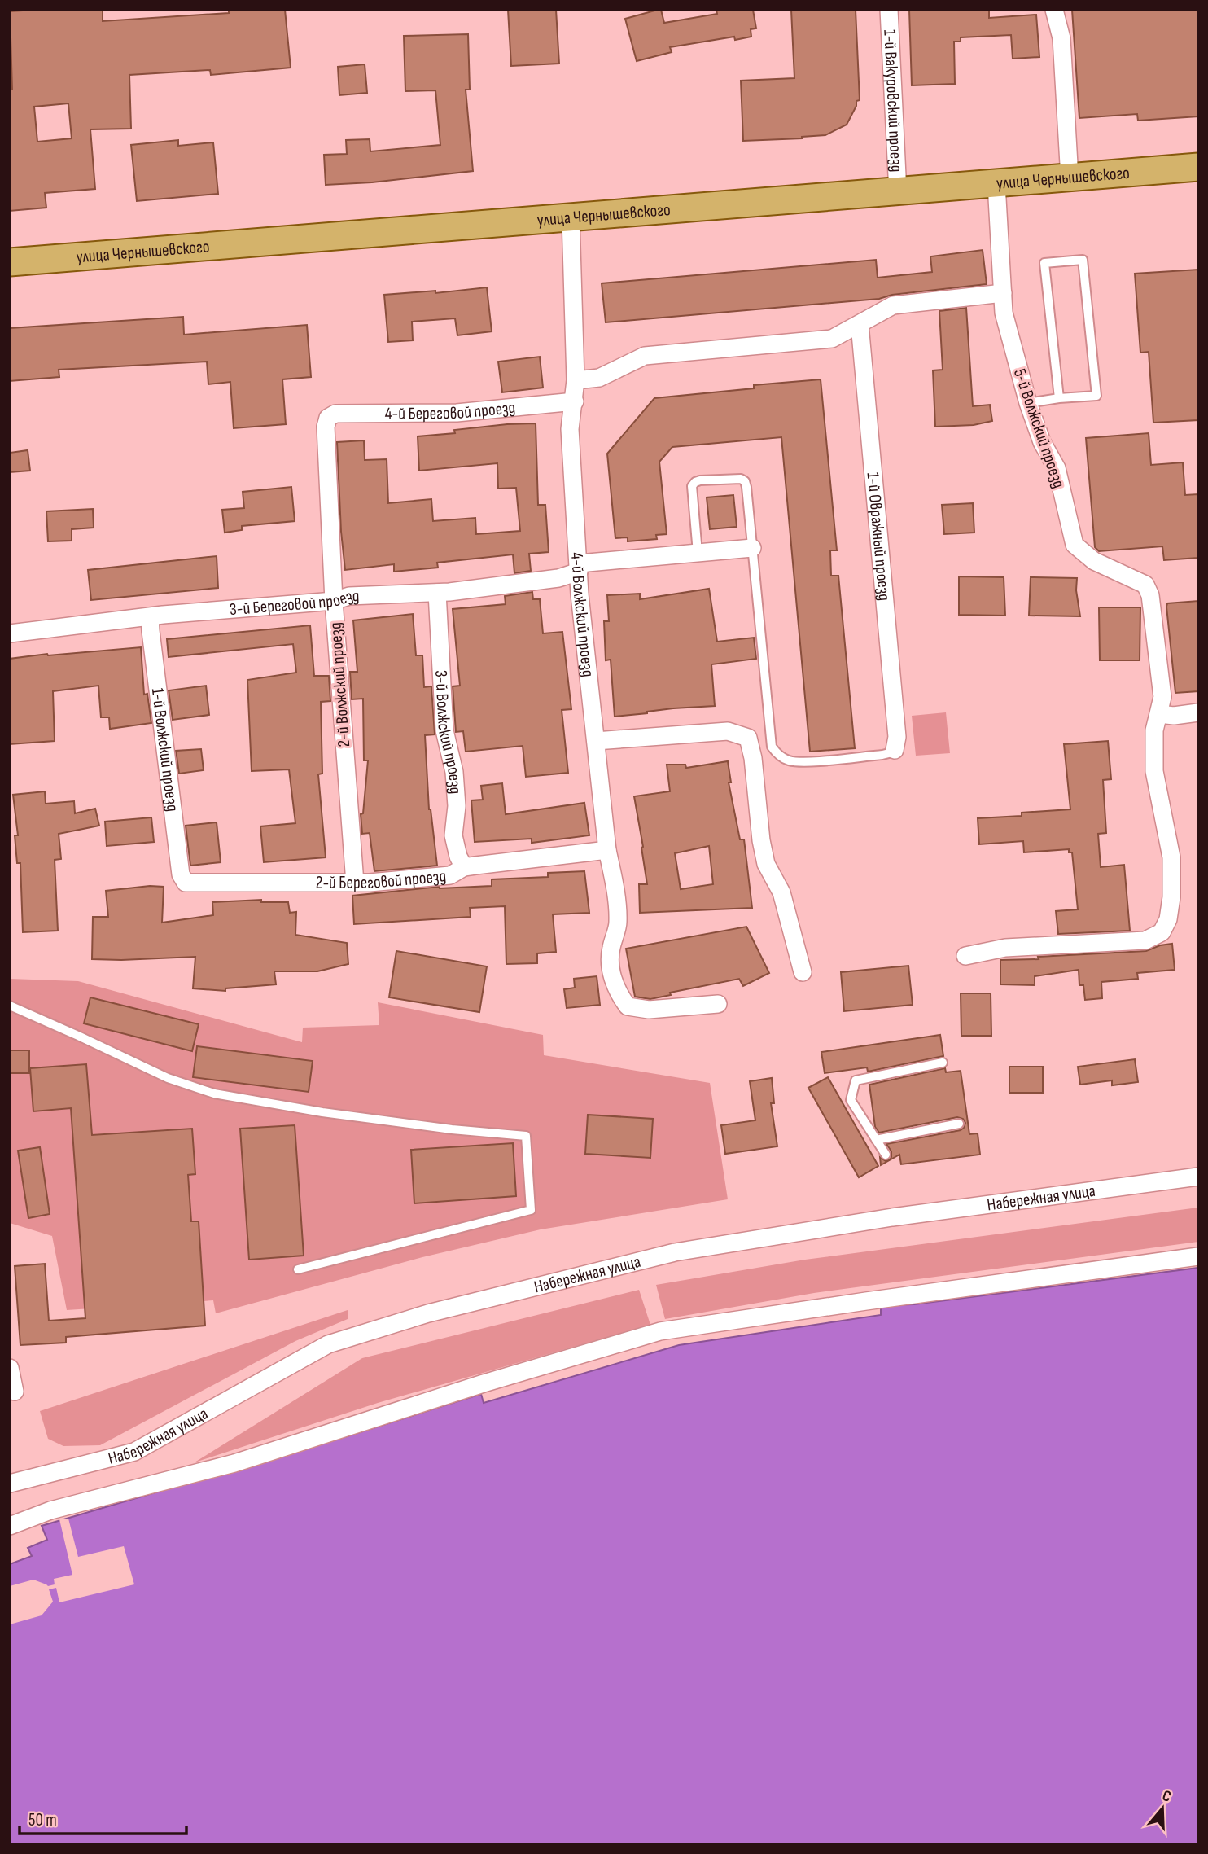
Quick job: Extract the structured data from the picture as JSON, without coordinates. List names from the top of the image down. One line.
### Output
{"streets":{"main road":["улица Чернышевского"],"street":["1-й Вакуровский проезд","4-й Береговой проезд","5-й Волжский проезд","1-й Овражный проезд","3-й Береговой проезд","4-й Волжский проезд","2-й Волжский проезд","3-й Волжский проезд","1-й Волжский проезд","2-й Береговой проезд","Набережная улица"]},"crossings":[["1-й Вакуровский проезд","улица Чернышевского"],["улица Чернышевского","5-й Волжский проезд"],["улица Чернышевского","4-й Волжский проезд"],["4-й Береговой проезд","4-й Волжский проезд"],["4-й Береговой проезд","2-й Волжский проезд"],["3-й Береговой проезд","4-й Волжский проезд"],["3-й Береговой проезд","2-й Волжский проезд"],["3-й Береговой проезд","3-й Волжский проезд"],["3-й Береговой проезд","1-й Волжский проезд"],["4-й Волжский проезд","2-й Береговой проезд"],["2-й Волжский проезд","2-й Береговой проезд"],["3-й Волжский проезд","2-й Береговой проезд"],["1-й Волжский проезд","2-й Береговой проезд"]],"scale_bar":"50 m","north":"top"}
